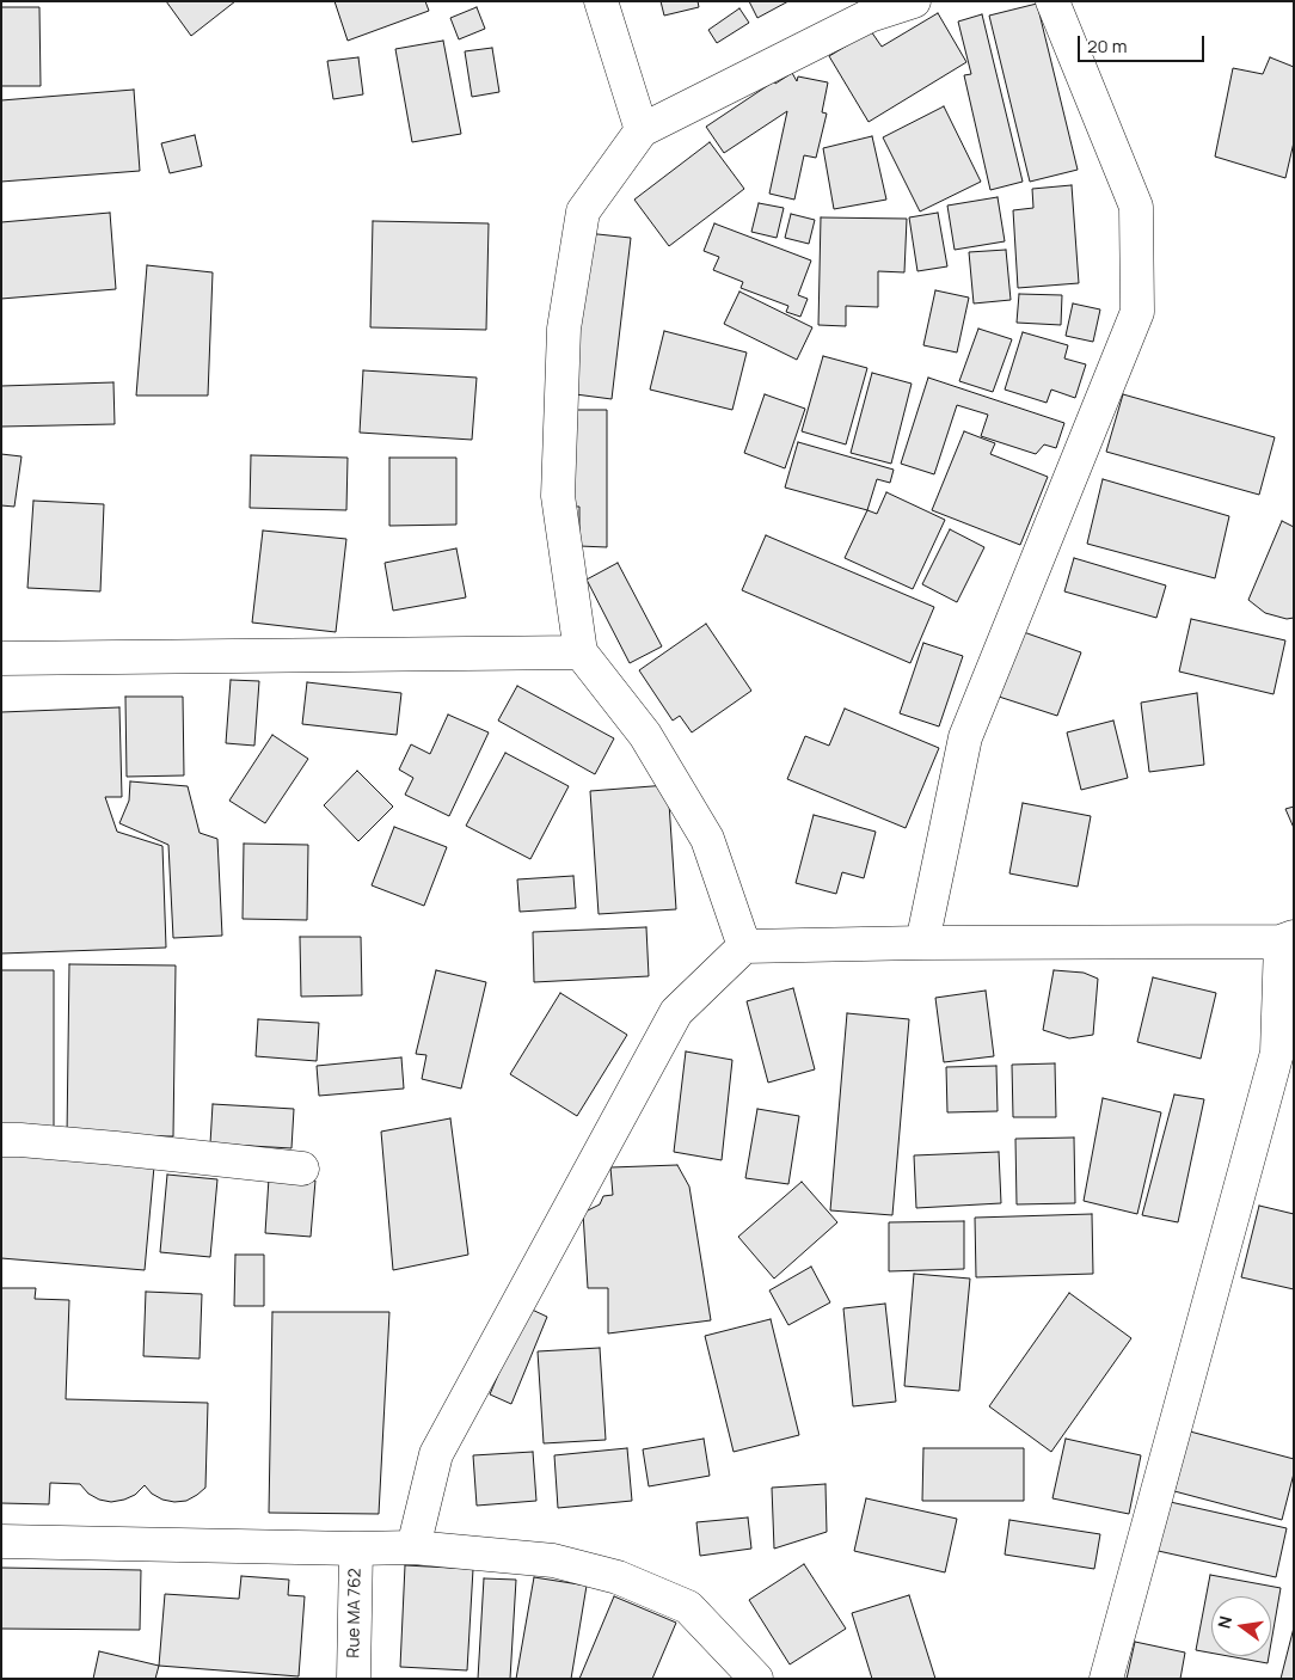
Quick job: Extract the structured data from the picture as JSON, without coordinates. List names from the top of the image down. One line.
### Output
{"streets":{"street":["Rue MA 762"]},"scale_bar":"20 m","north":"left"}
